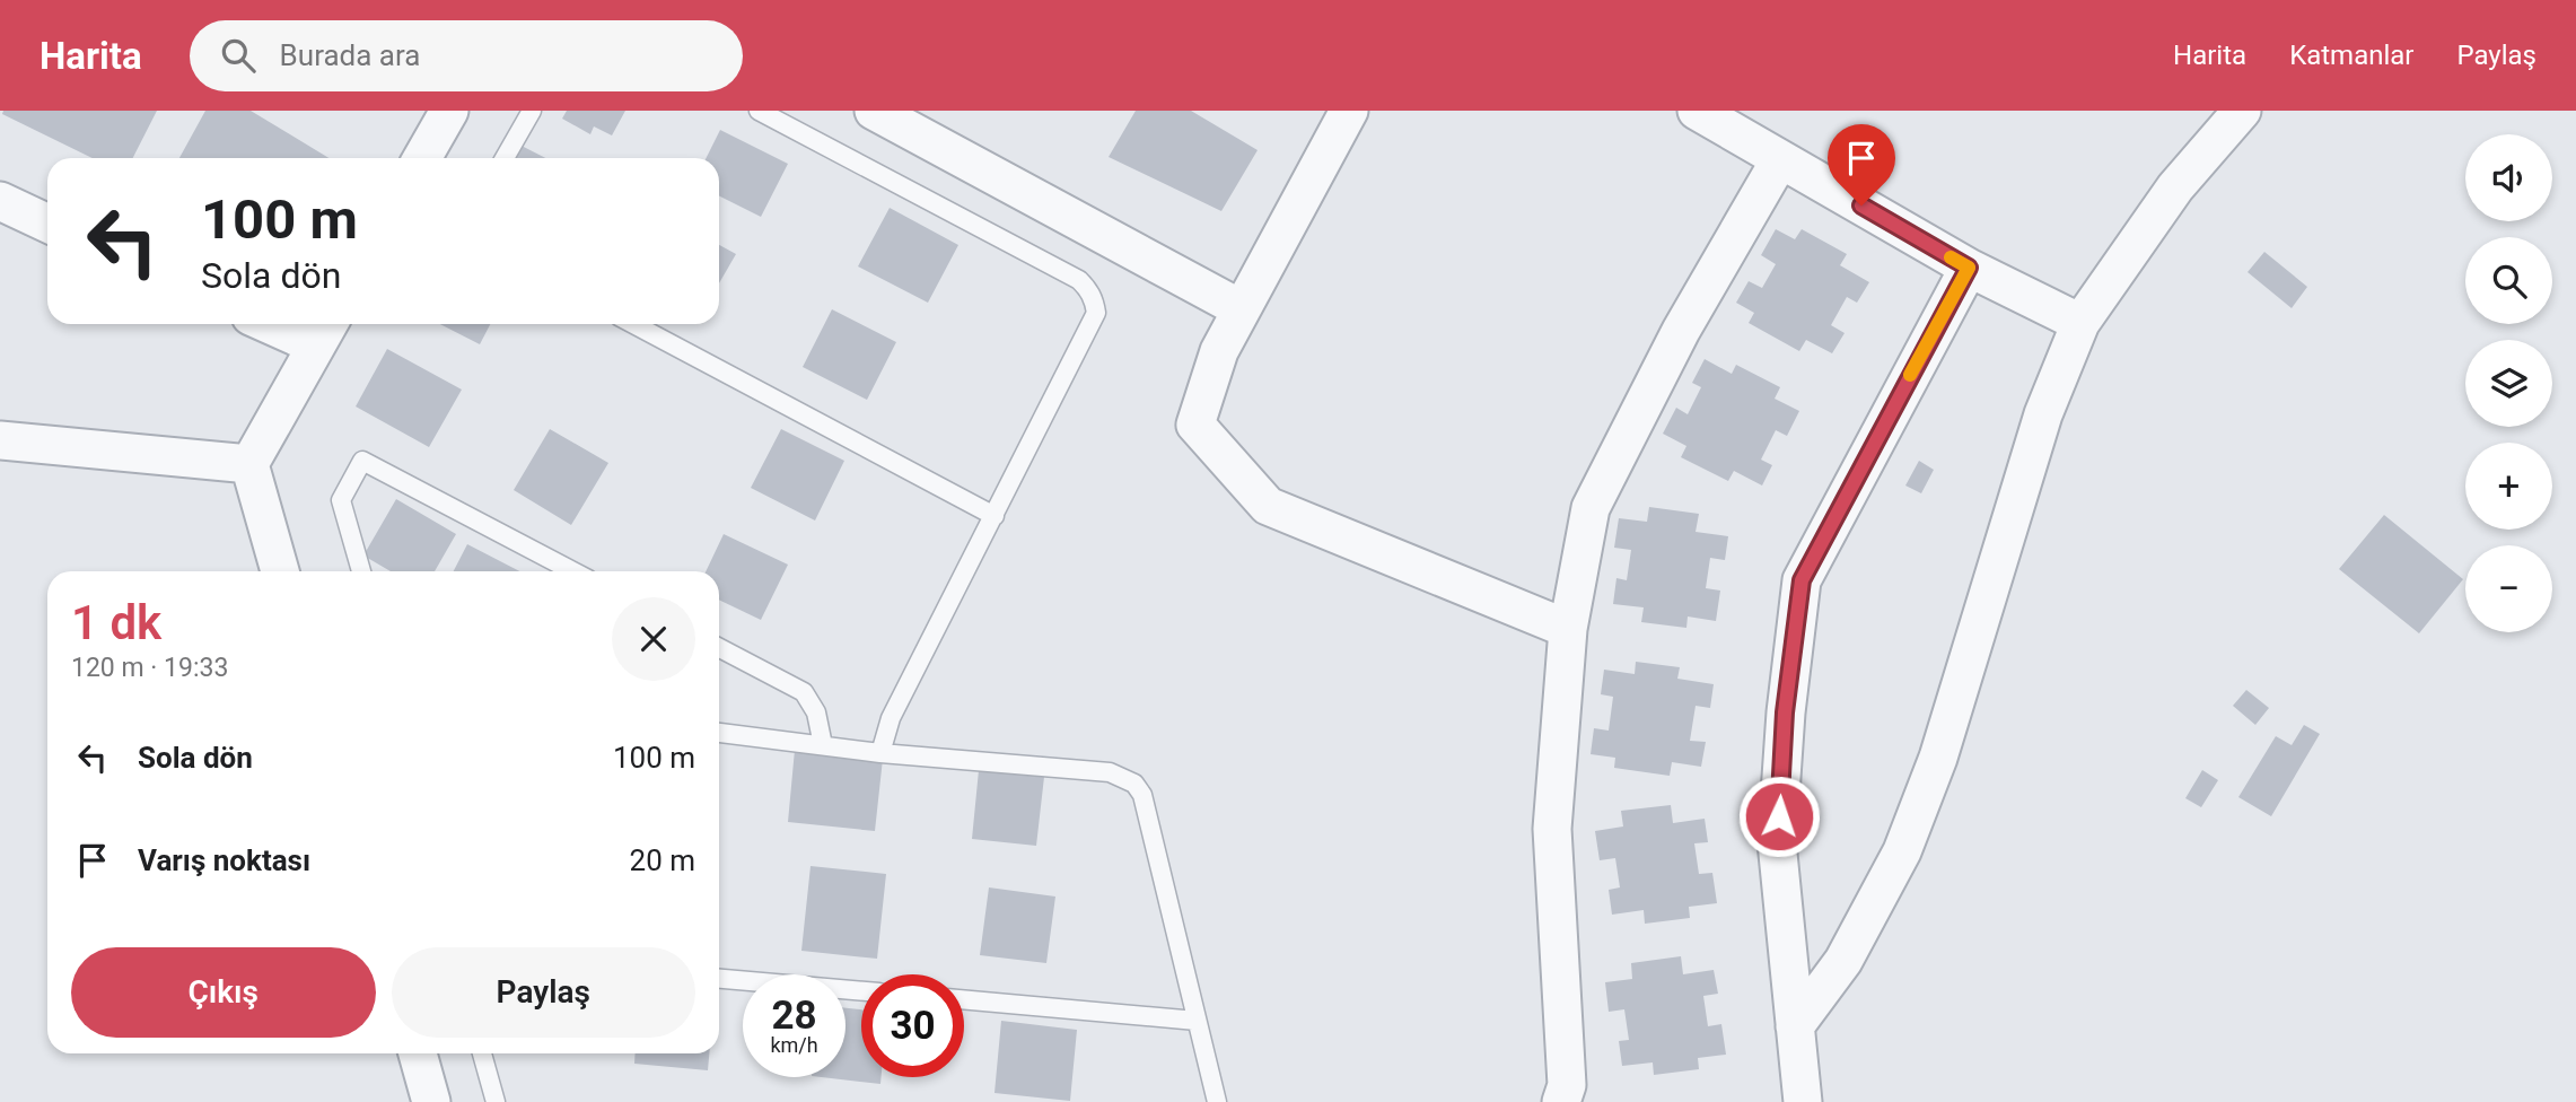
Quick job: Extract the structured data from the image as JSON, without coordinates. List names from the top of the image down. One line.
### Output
{"page":{"header":"Harita","search":"Burada ara","nav":["Harita","Katmanlar","Paylaş"],"map_buttons":["+","−"],"turn":["100 m","Sola dön"],"heading":["1 dk","120 m · 19:33"],"list":[{"name":"Sola dön","value":"100 m"},{"name":"Varış noktası","value":"20 m"}],"buttons":["Çıkış","Paylaş"],"speed":"28 km/h","limit":"30"}}
